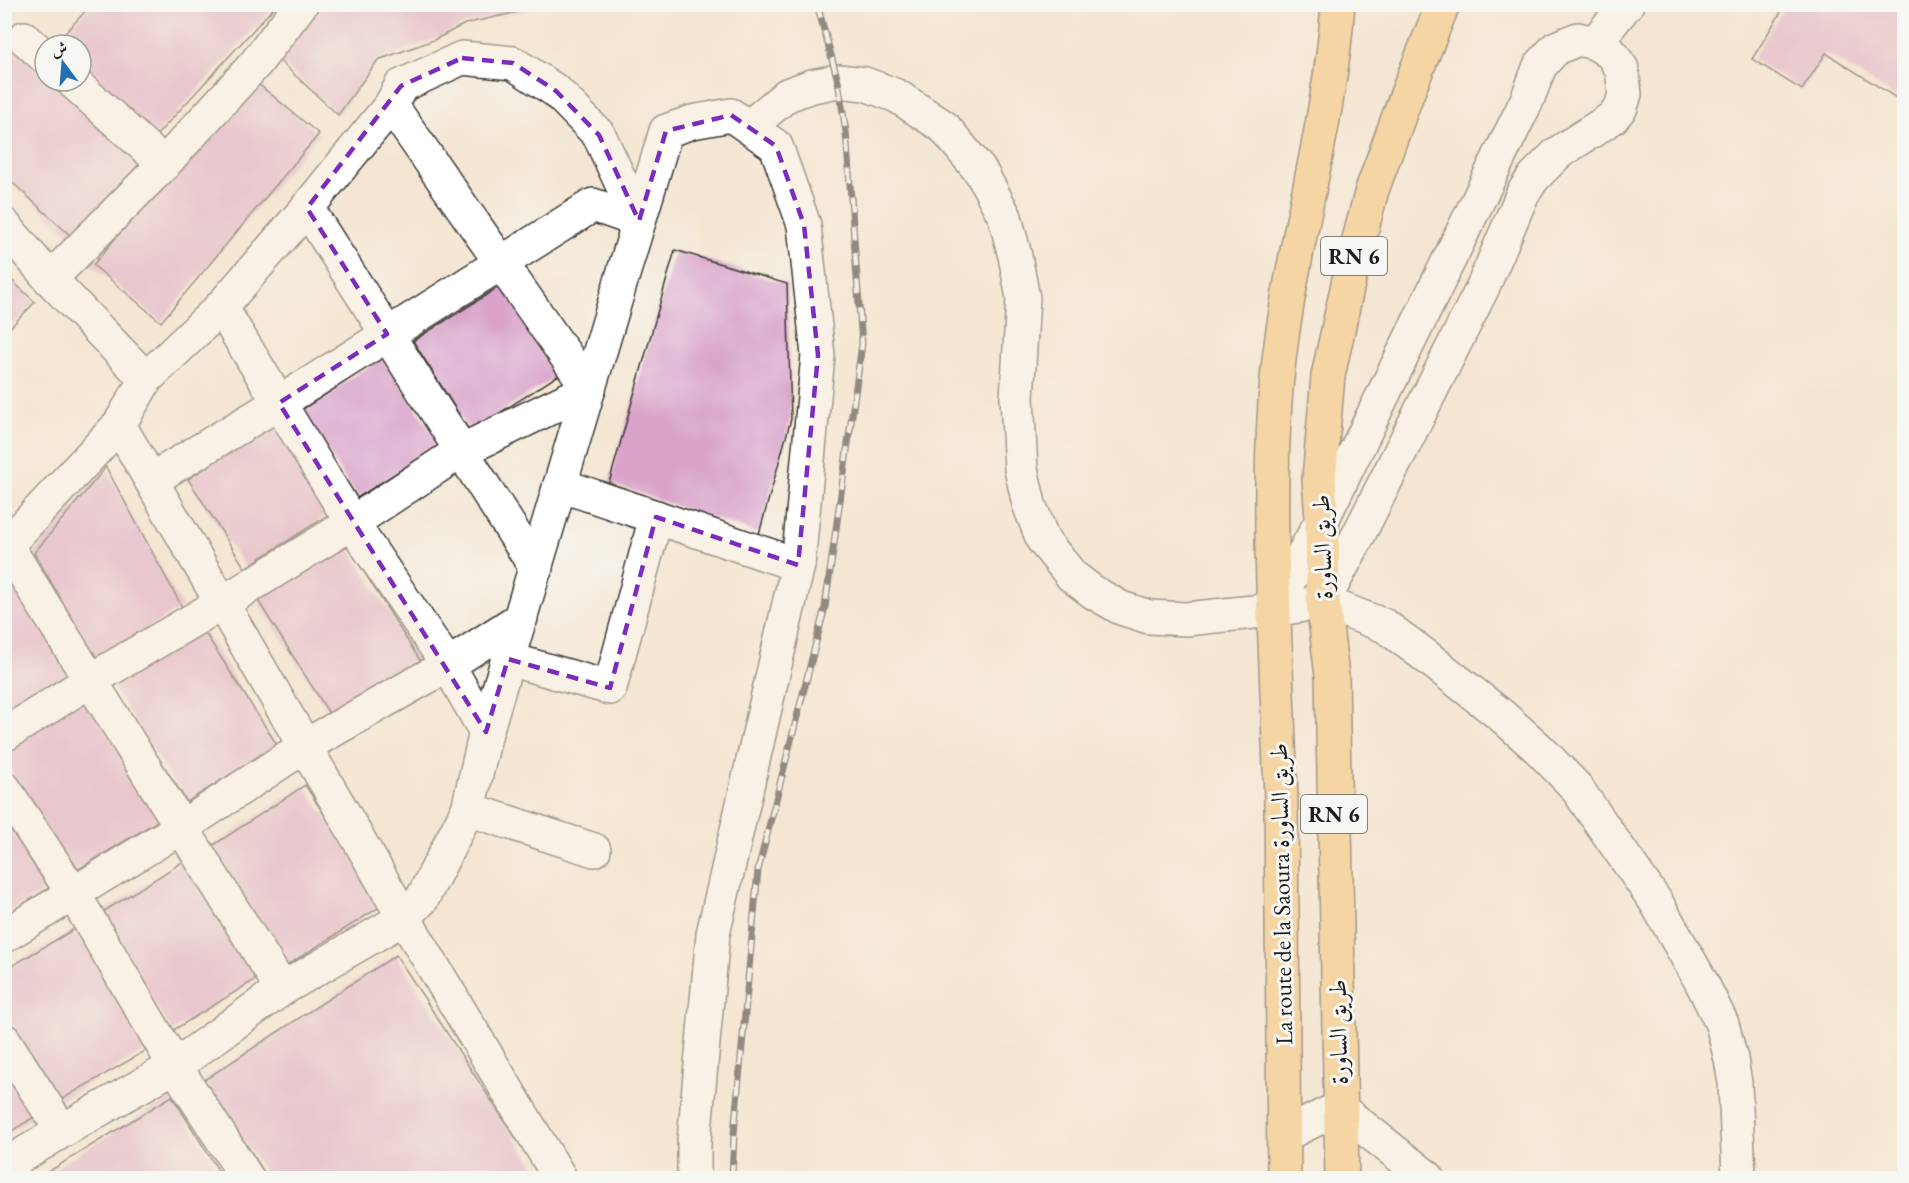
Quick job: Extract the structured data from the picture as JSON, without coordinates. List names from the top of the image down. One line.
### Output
{"streets":{"highway":["RN 6","طريق الساورة","La route de la Saoura طريق الساورة"]},"crossings":[["RN 6","طريق الساورة"],["طريق الساورة","La route de la Saoura طريق الساورة"]],"north":"top"}
